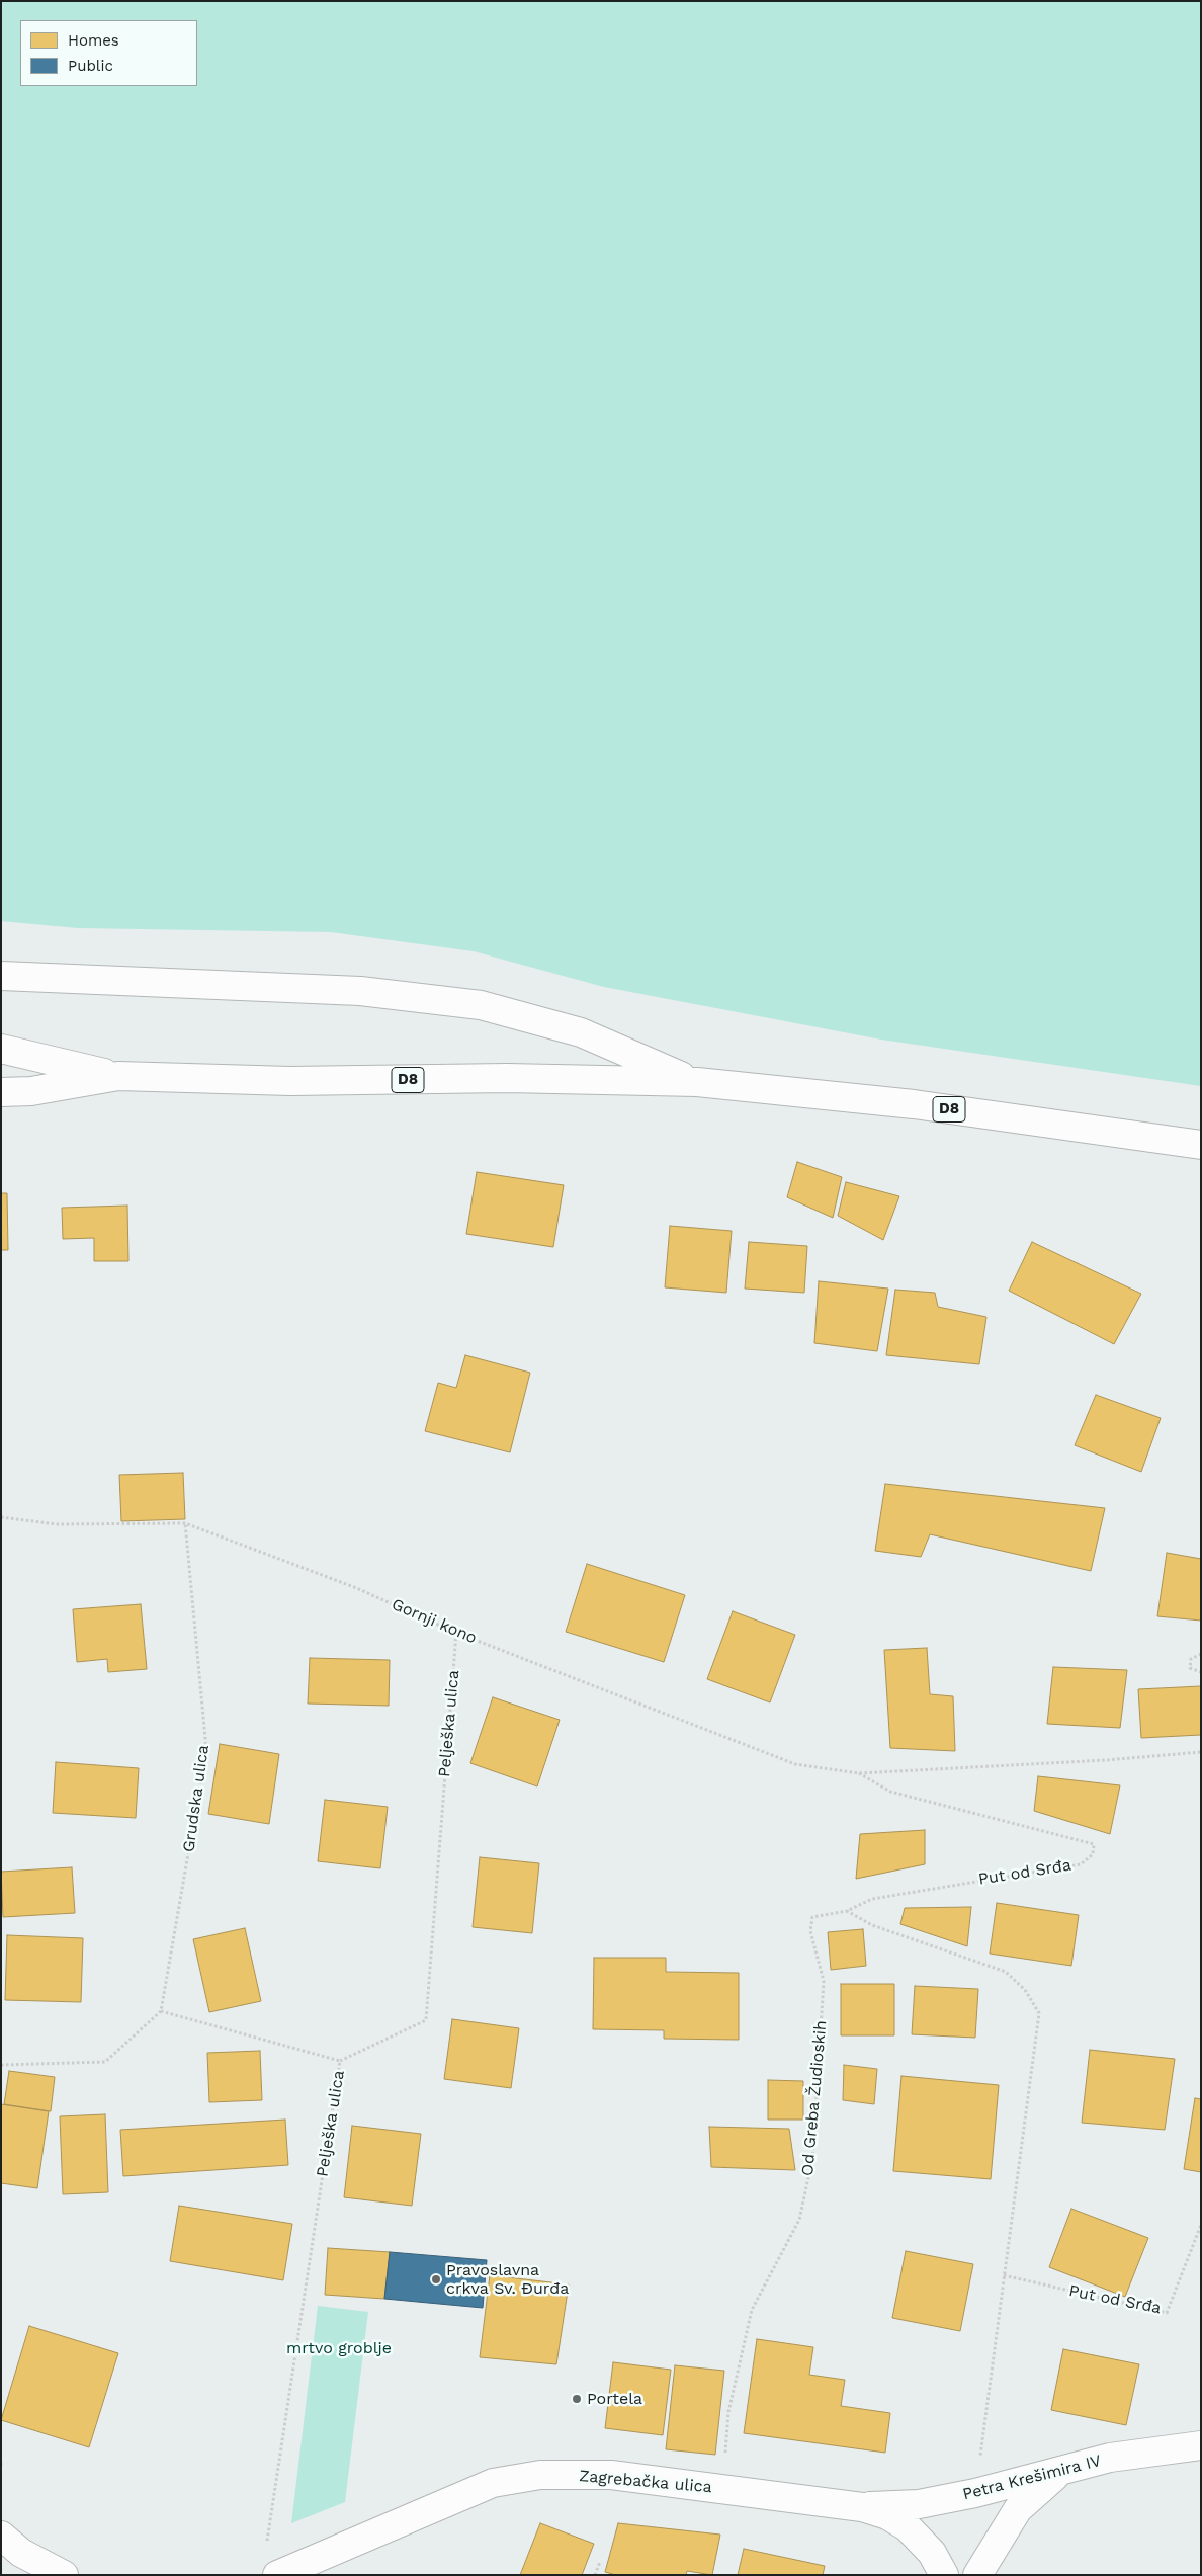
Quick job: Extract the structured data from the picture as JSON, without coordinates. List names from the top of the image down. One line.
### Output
{"streets":{"main road":["D8","Petra Krešimira IV","Zagrebačka ulica"],"path":["Gornji kono","Pelješka ulica","Grudska ulica","Put od Srđa","Od Greba Žudioskih"]},"crossings":[["Gornji kono","Pelješka ulica"],["Gornji kono","Grudska ulica"],["Gornji kono","Put od Srđa"],["Put od Srđa","Od Greba Žudioskih"],["Petra Krešimira IV","Zagrebačka ulica"]],"parks":["mrtvo groblje"],"places":["Pravoslavna crkva Sv. Đurđa","Portela"],"legend":["Homes","Public"]}
